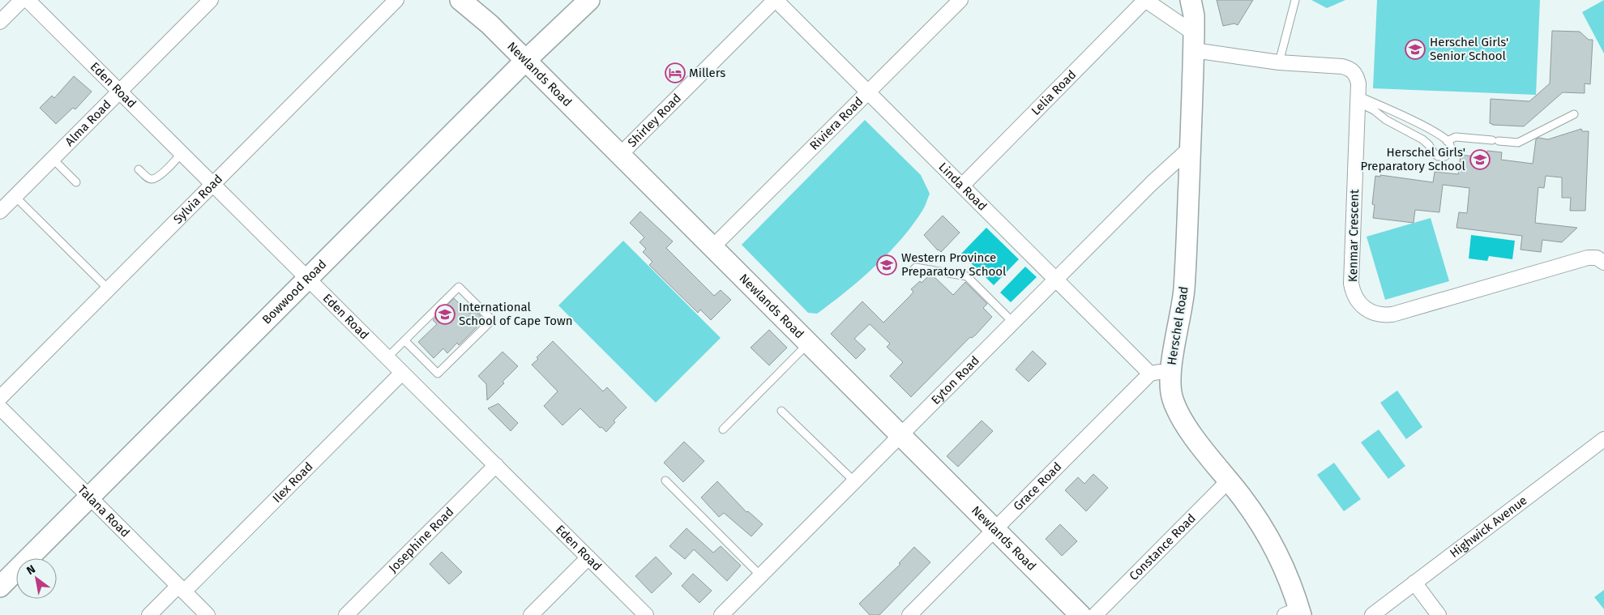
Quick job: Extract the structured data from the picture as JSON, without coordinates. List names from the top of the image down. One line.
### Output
{"streets":{"street":["Newlands Road","Eden Road","Lelia Road","Shirley Road","Alma Road","Riviera Road","Linda Road","Sylvia Road","Kenmar Crescent","Bowwood Road","Herschel Road","Eyton Road","Ilex Road","Grace Road","Talana Road","Highwick Avenue","Josephine Road","Constance Road"]},"crossings":[["Newlands Road","Shirley Road"],["Newlands Road","Riviera Road"],["Newlands Road","Bowwood Road"],["Newlands Road","Eyton Road"],["Newlands Road","Grace Road"],["Eden Road","Alma Road"],["Eden Road","Sylvia Road"],["Eden Road","Bowwood Road"],["Eden Road","Ilex Road"],["Eden Road","Josephine Road"],["Lelia Road","Linda Road"],["Shirley Road","Linda Road"],["Riviera Road","Linda Road"],["Linda Road","Eyton Road"],["Linda Road","Grace Road"],["Kenmar Crescent","Herschel Road"],["Bowwood Road","Talana Road"],["Herschel Road","Eyton Road"],["Herschel Road","Constance Road"],["Ilex Road","Talana Road"]],"places":{"school or university":["Herschel Girls' Senior School","Herschel Girls' Preparatory School","Western Province Preparatory School","International School of Cape Town"],"hotel":["Millers"]},"north":"top left"}
